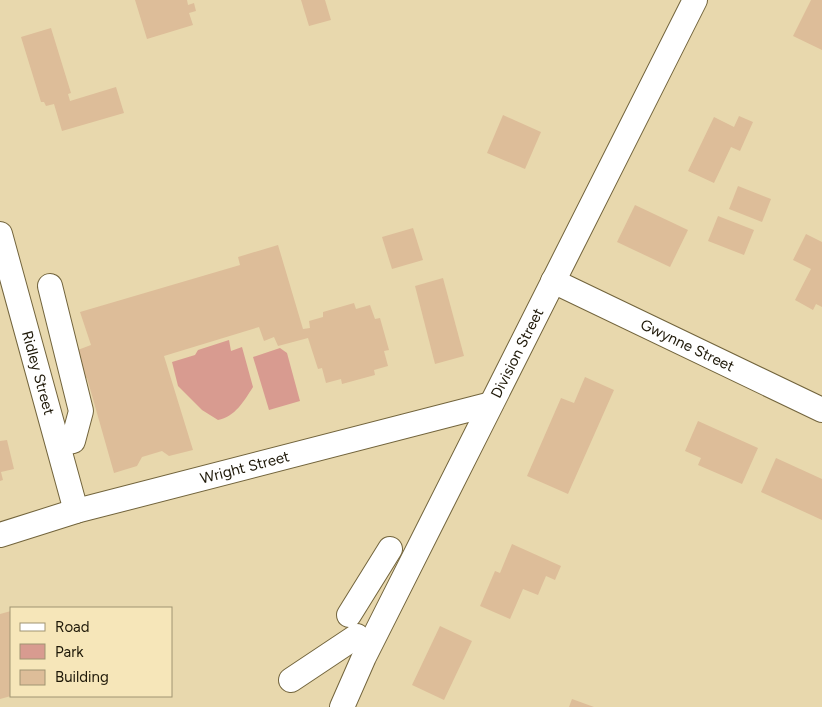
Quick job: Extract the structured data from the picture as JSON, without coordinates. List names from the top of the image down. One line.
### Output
{"streets":{"street":["Gwynne Street","Division Street","Ridley Street","Wright Street"]},"crossings":[["Gwynne Street","Division Street"],["Division Street","Wright Street"],["Ridley Street","Wright Street"]],"legend":["Road","Park","Building"]}
